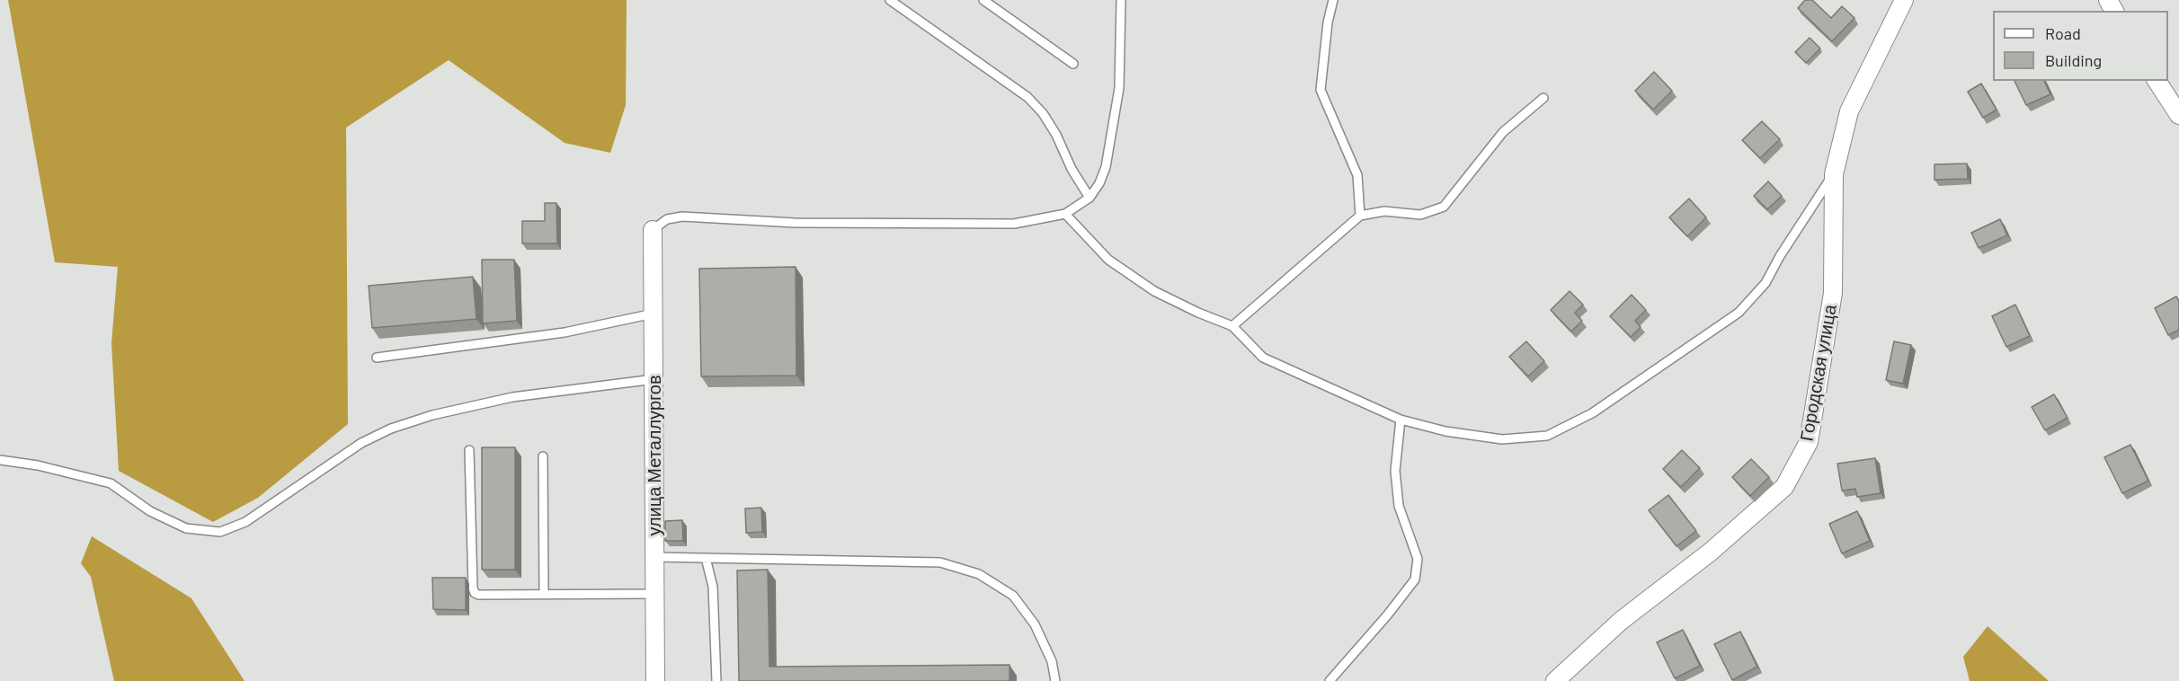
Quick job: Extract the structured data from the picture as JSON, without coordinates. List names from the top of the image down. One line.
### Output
{"streets":{"street":["Городская улица","улица Металлургов"]},"legend":["Road","Building"]}
